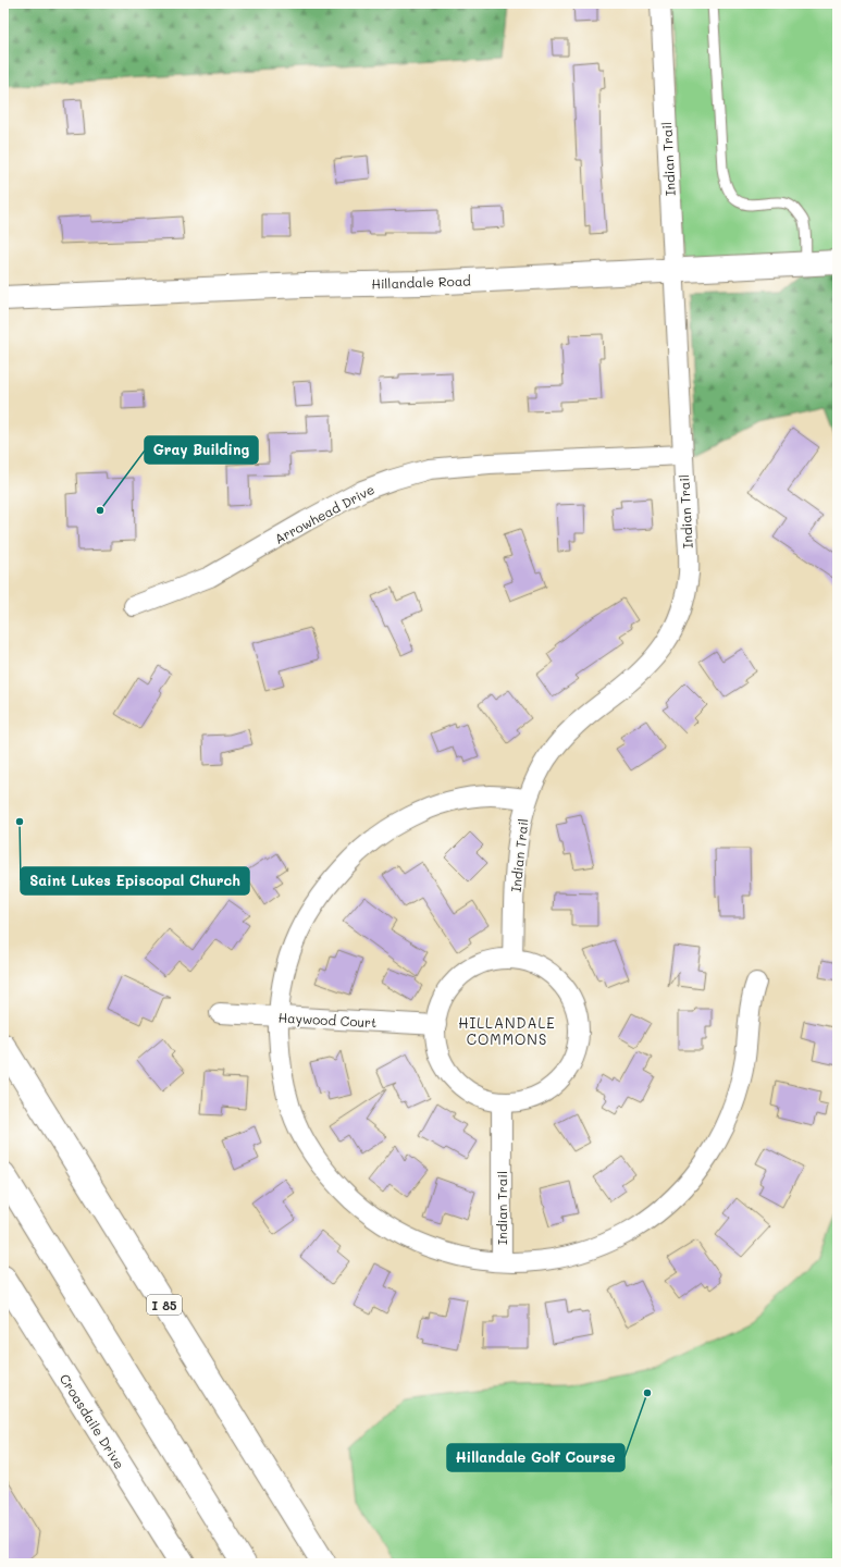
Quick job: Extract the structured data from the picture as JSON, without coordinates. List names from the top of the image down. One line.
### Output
{"streets":{"main road":["Hillandale Road","I 85","Croasdaile Drive"],"street":["Indian Trail","Arrowhead Drive","Haywood Court"]},"crossings":[["Indian Trail","Hillandale Road"],["Indian Trail","Arrowhead Drive"],["Indian Trail","Haywood Court"]],"districts":["HILLANDALE COMMONS"],"places":["Gray Building","Saint Lukes Episcopal Church","Hillandale Golf Course"]}
